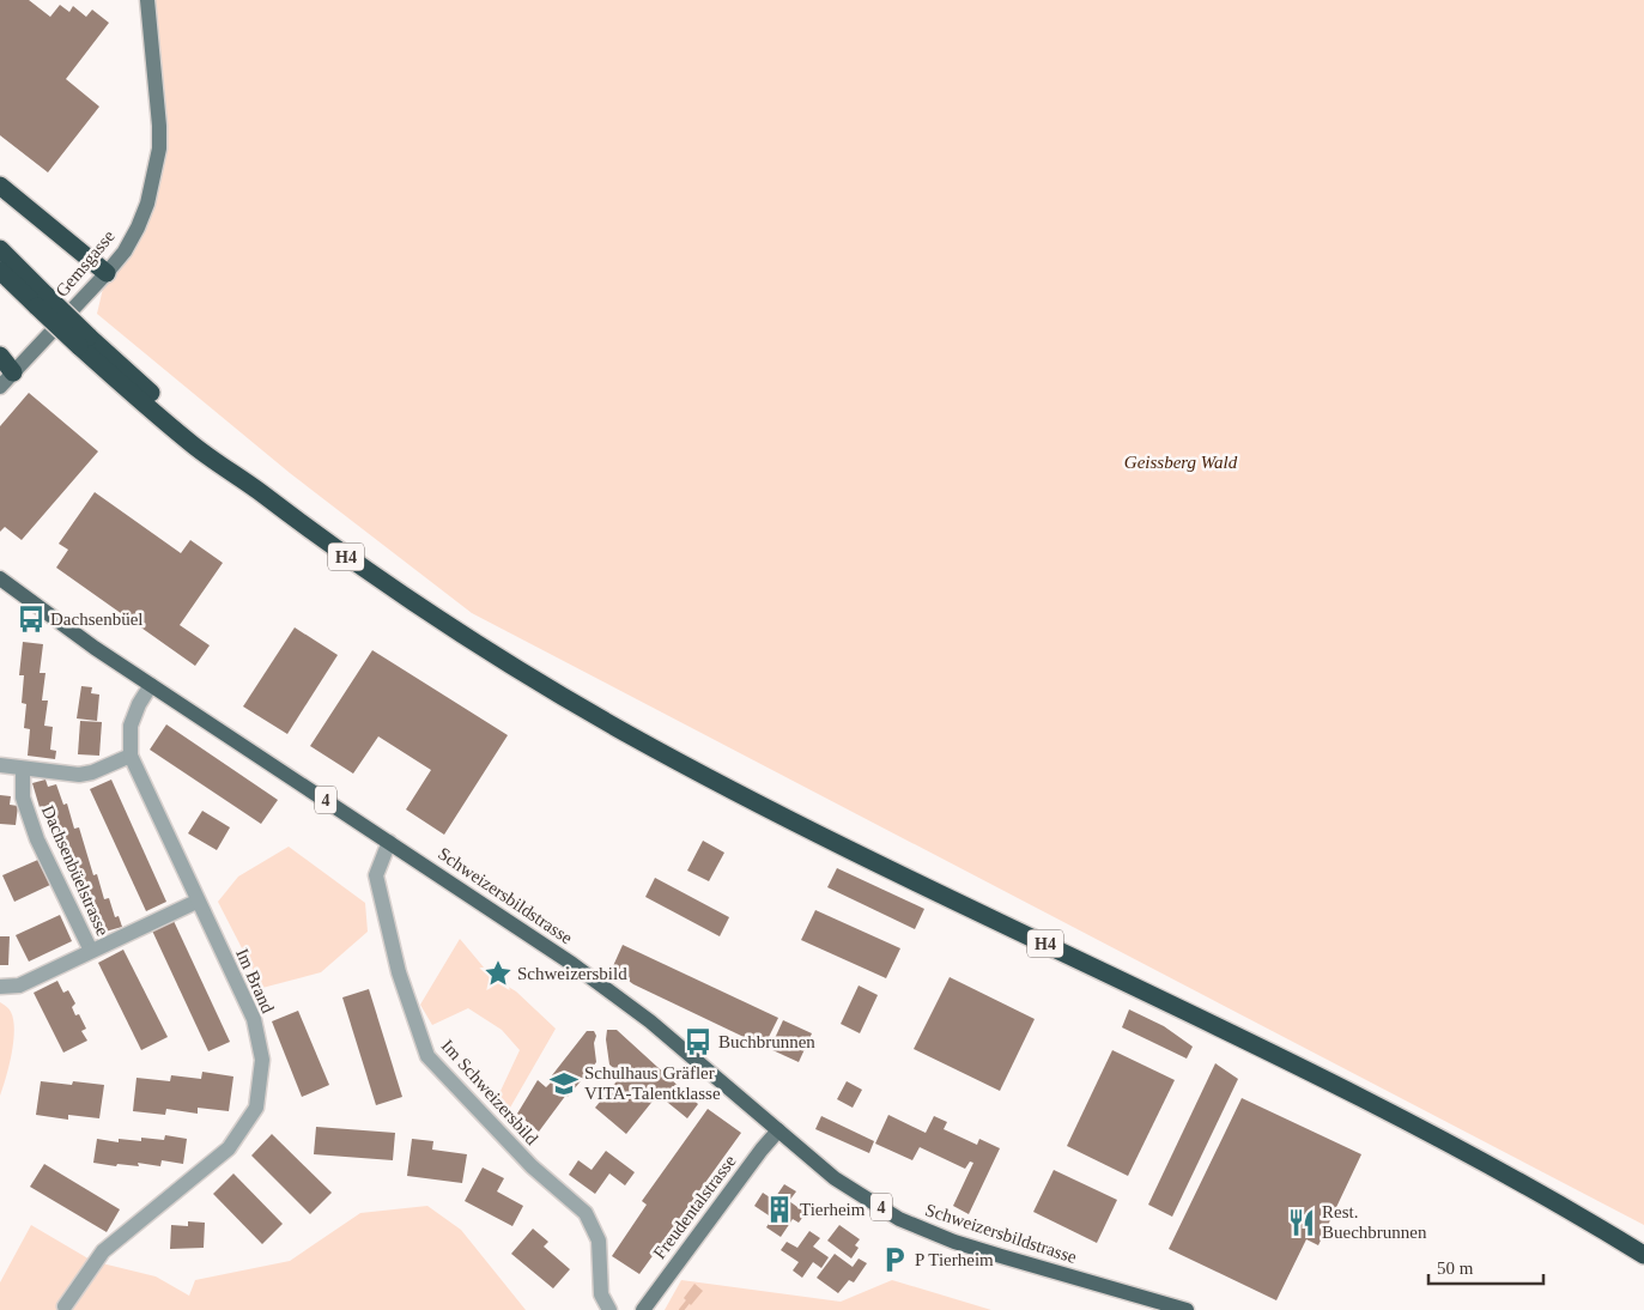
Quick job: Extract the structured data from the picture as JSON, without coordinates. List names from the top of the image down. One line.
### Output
{"streets":{"highway":["H4"],"main road":["4","Schweizersbildstrasse"],"street":["Gemsgasse","Dachsenbüelstrasse","Im Brand","Im Schweizersbild","Freudentalstrasse"]},"crossings":[["Dachsenbüelstrasse","Im Brand"],["Schweizersbildstrasse","Im Brand"],["Schweizersbildstrasse","Im Schweizersbild"],["Schweizersbildstrasse","Freudentalstrasse"]],"parks":["Geissberg Wald"],"places":{"bus stop":["Dachsenbüel","Buchbrunnen"],"place":["Schweizersbild"],"school or university":["Schulhaus Gräfler VITA-Talentklasse"],"building":["Tierheim"],"restaurant":["Rest. Buechbrunnen"],"parking":["P Tierheim"]},"scale_bar":"50 m"}
